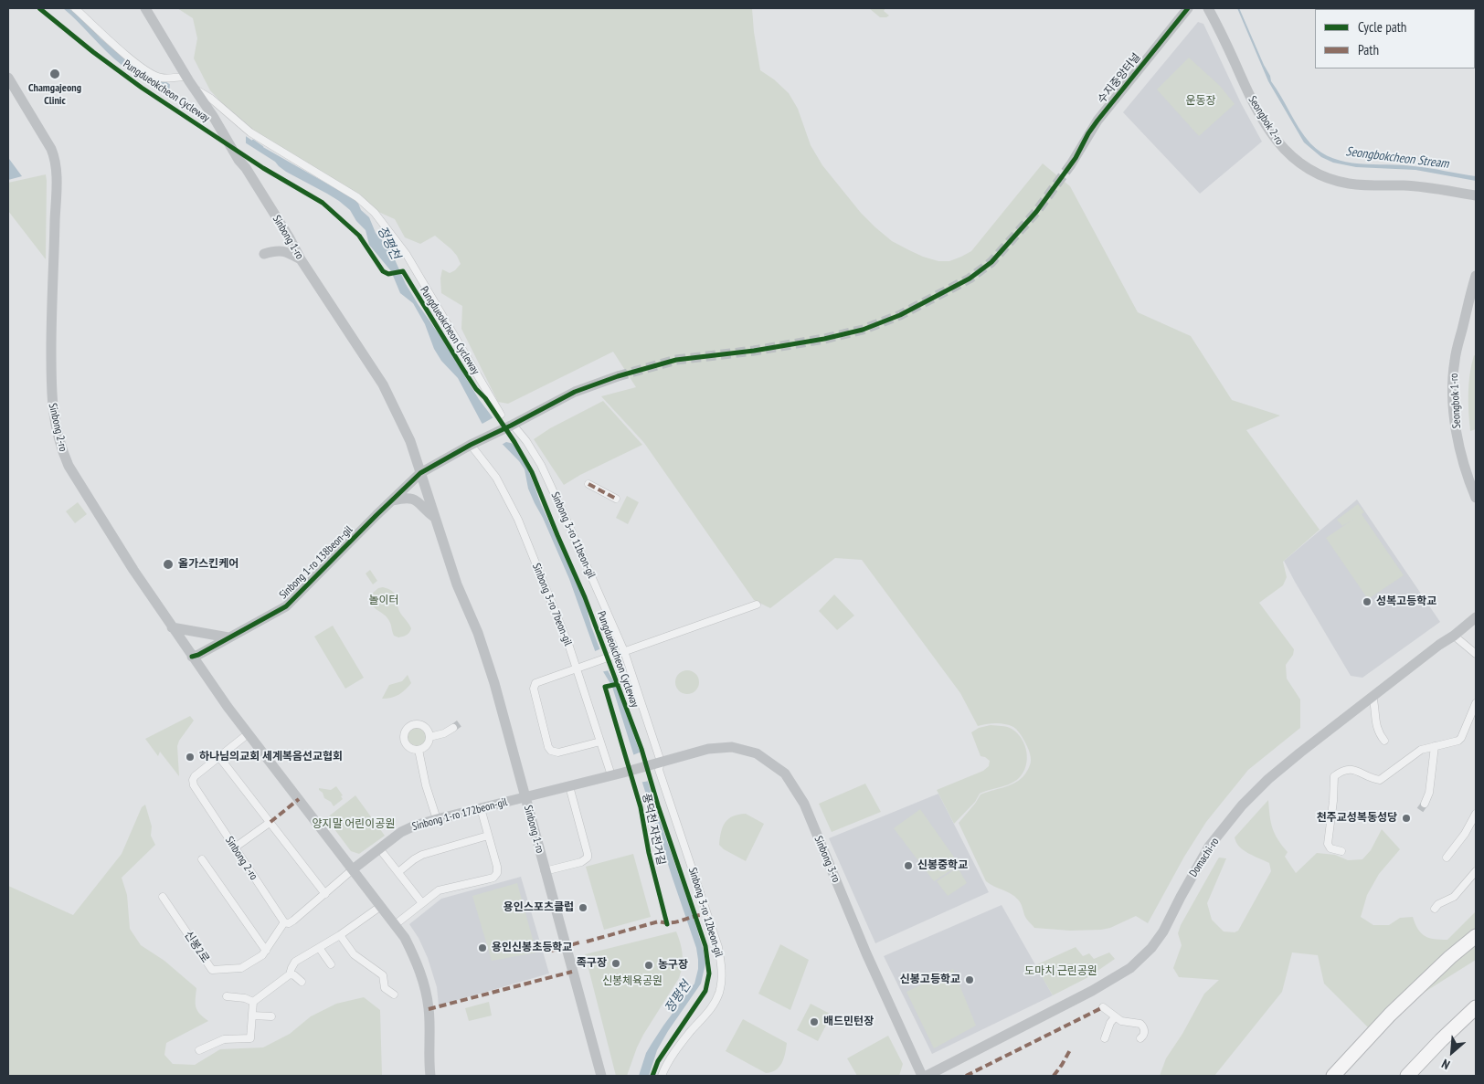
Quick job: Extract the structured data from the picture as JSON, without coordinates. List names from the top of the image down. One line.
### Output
{"streets":{"street":["수지중앙터널","Seongbok 2-ro","Sinbong 1-ro","Seongbok 1-ro","Sinbong 2-ro","Sinbong 3-ro 11beon-gil","Sinbong 1-ro 138beon-gil","Sinbong 3-ro 7beon-gil","Sinbong 1-ro 172beon-gil","Domachi-ro","Sinbong 3-ro","Sinbong 3-ro 12beon-gil","신봉2로"],"cycle path":["Pungdueokcheon Cycleway"]},"crossings":[["Sinbong 1-ro","Sinbong 1-ro 138beon-gil"],["Sinbong 1-ro","Sinbong 1-ro 172beon-gil"],["Sinbong 2-ro","Sinbong 1-ro 138beon-gil"],["Sinbong 2-ro","Sinbong 1-ro 172beon-gil"],["Sinbong 2-ro","신봉2로"],["Sinbong 3-ro 11beon-gil","Sinbong 3-ro"],["Sinbong 3-ro 11beon-gil","Sinbong 3-ro 12beon-gil"],["Sinbong 3-ro 7beon-gil","Sinbong 3-ro"],["Sinbong 3-ro","Sinbong 3-ro 12beon-gil"]],"water":["Seongbokcheon Stream","정평천"],"parks":["운동장","놀이터","양지말 어린이공원","도마치 근린공원","신봉체육공원"],"places":["Chamgajeong Clinic","올가스킨케어","성복고등학교","하나님의교회 세계복음선교협회","천주교성복동성당","신봉중학교","용인스포츠클럽","용인신봉초등학교","족구장","농구장","신봉고등학교","배드민턴장"],"legend":["Cycle path","Path"],"north":"bottom left"}
